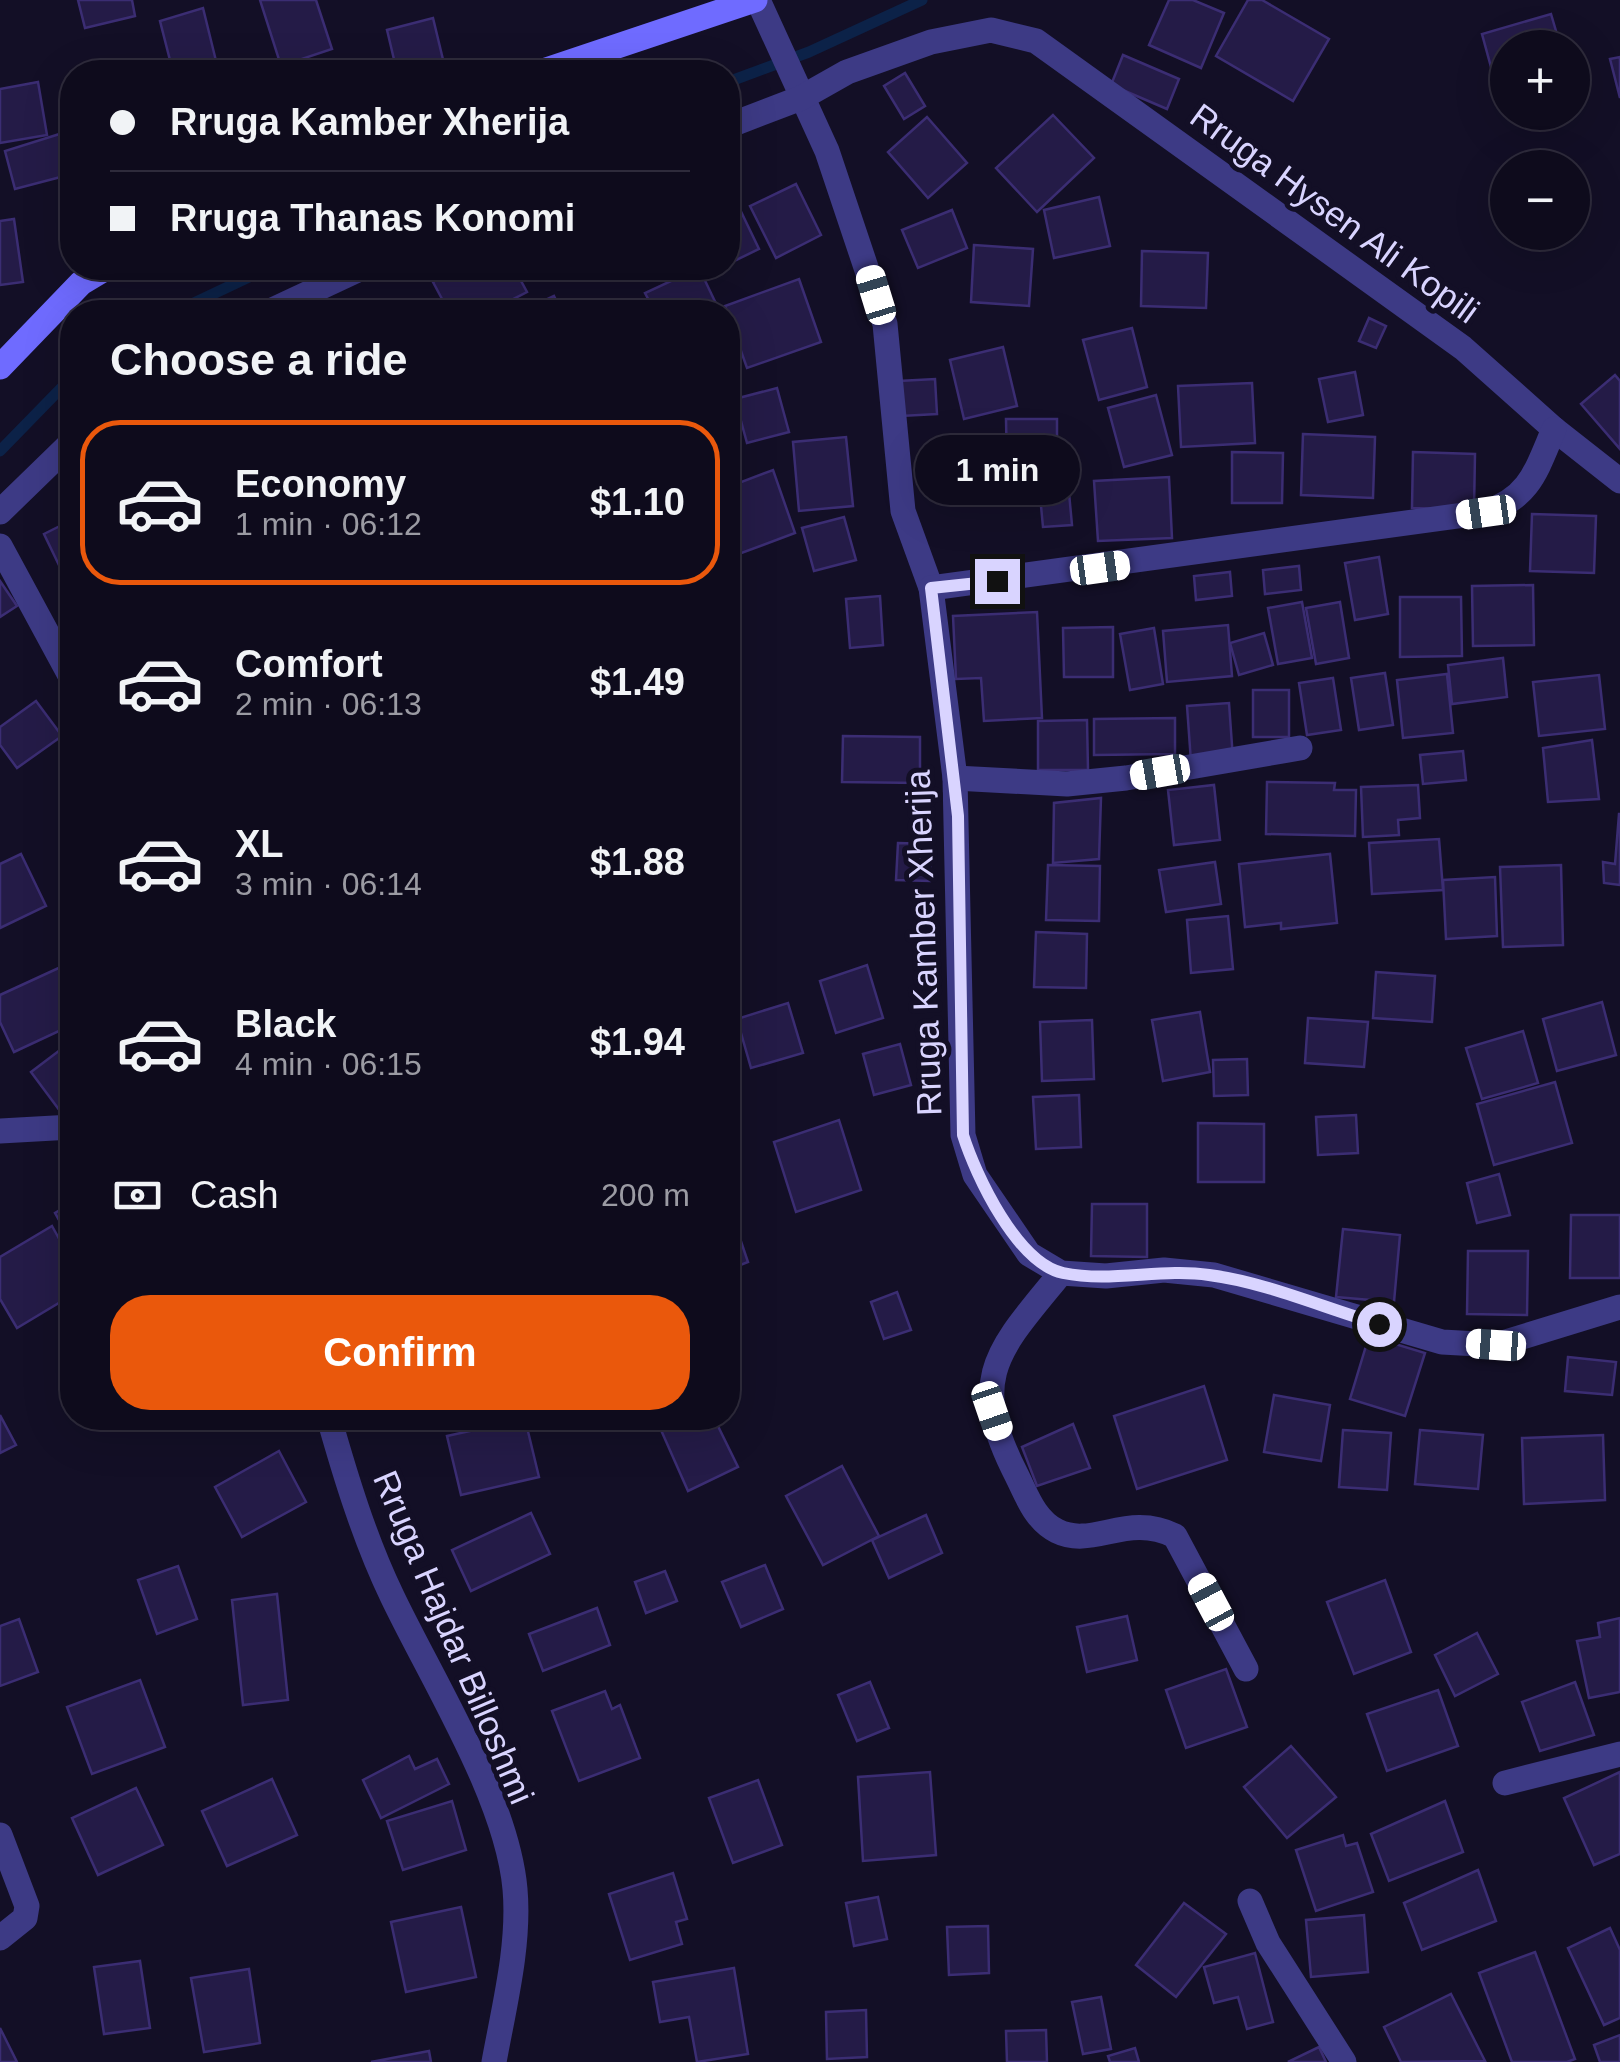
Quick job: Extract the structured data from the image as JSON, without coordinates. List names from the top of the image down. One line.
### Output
{"streets":{"street":["Rruga Hysen Ali Kopili","Rruga Kamber Xherija","Rruga Hajdar Billoshmi"]},"crossings":[["Rruga Hysen Ali Kopili","Rruga Kamber Xherija"]],"page":{"map_buttons":["+","−"],"banner":["Rruga Kamber Xherija","Rruga Thanas Konomi"],"heading":"Choose a ride","list":[{"name":"Economy","note":"1 min · 06:12","value":"$1.10"},{"name":"Comfort","note":"2 min · 06:13","value":"$1.49"},{"name":"XL","note":"3 min · 06:14","value":"$1.88"},{"name":"Black","note":"4 min · 06:15","value":"$1.94"}],"bubble":"1 min","pay":["Cash","200 m"],"buttons":"Confirm"}}
